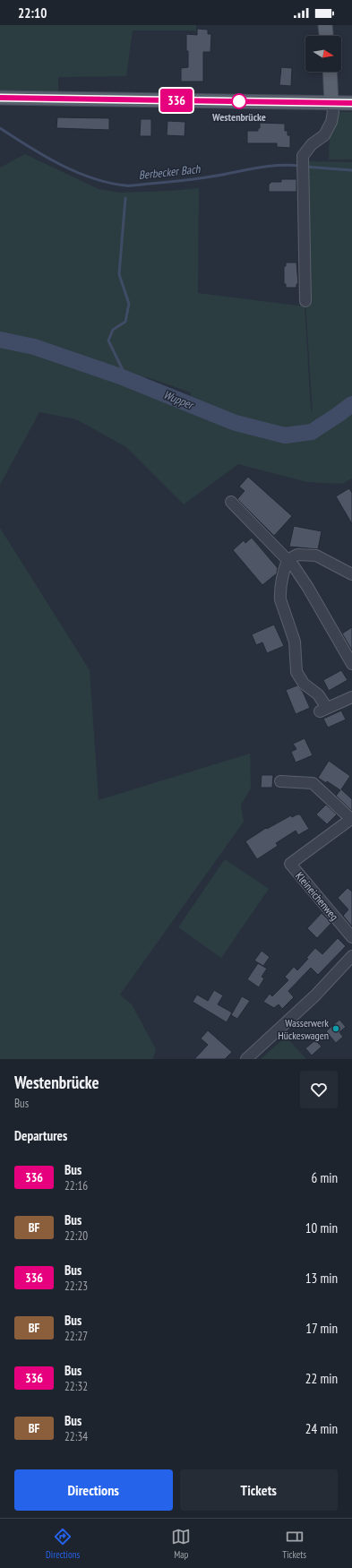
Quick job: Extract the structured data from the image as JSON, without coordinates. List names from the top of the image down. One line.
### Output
{"streets":{"street":["Kleineichenweg"]},"water":["Berbecker Bach","Wupper"],"places":["Westenbrücke","Wasserwerk Hückeswagen"],"lines":["bus line 336"],"north":"right","page":{"status":"22:10","on_map":"336","heading":[["Westenbrücke","Bus"],"Departures"],"list":[{"mark":"336","name":"Bus","note":"22:16","value":"6 min"},{"mark":"BF","name":"Bus","note":"22:20","value":"10 min"},{"mark":"336","name":"Bus","note":"22:23","value":"13 min"},{"mark":"BF","name":"Bus","note":"22:27","value":"17 min"},{"mark":"336","name":"Bus","note":"22:32","value":"22 min"},{"mark":"BF","name":"Bus","note":"22:34","value":"24 min"}],"buttons":["Directions","Tickets"],"tabs":["Directions","Map","Tickets"]}}
